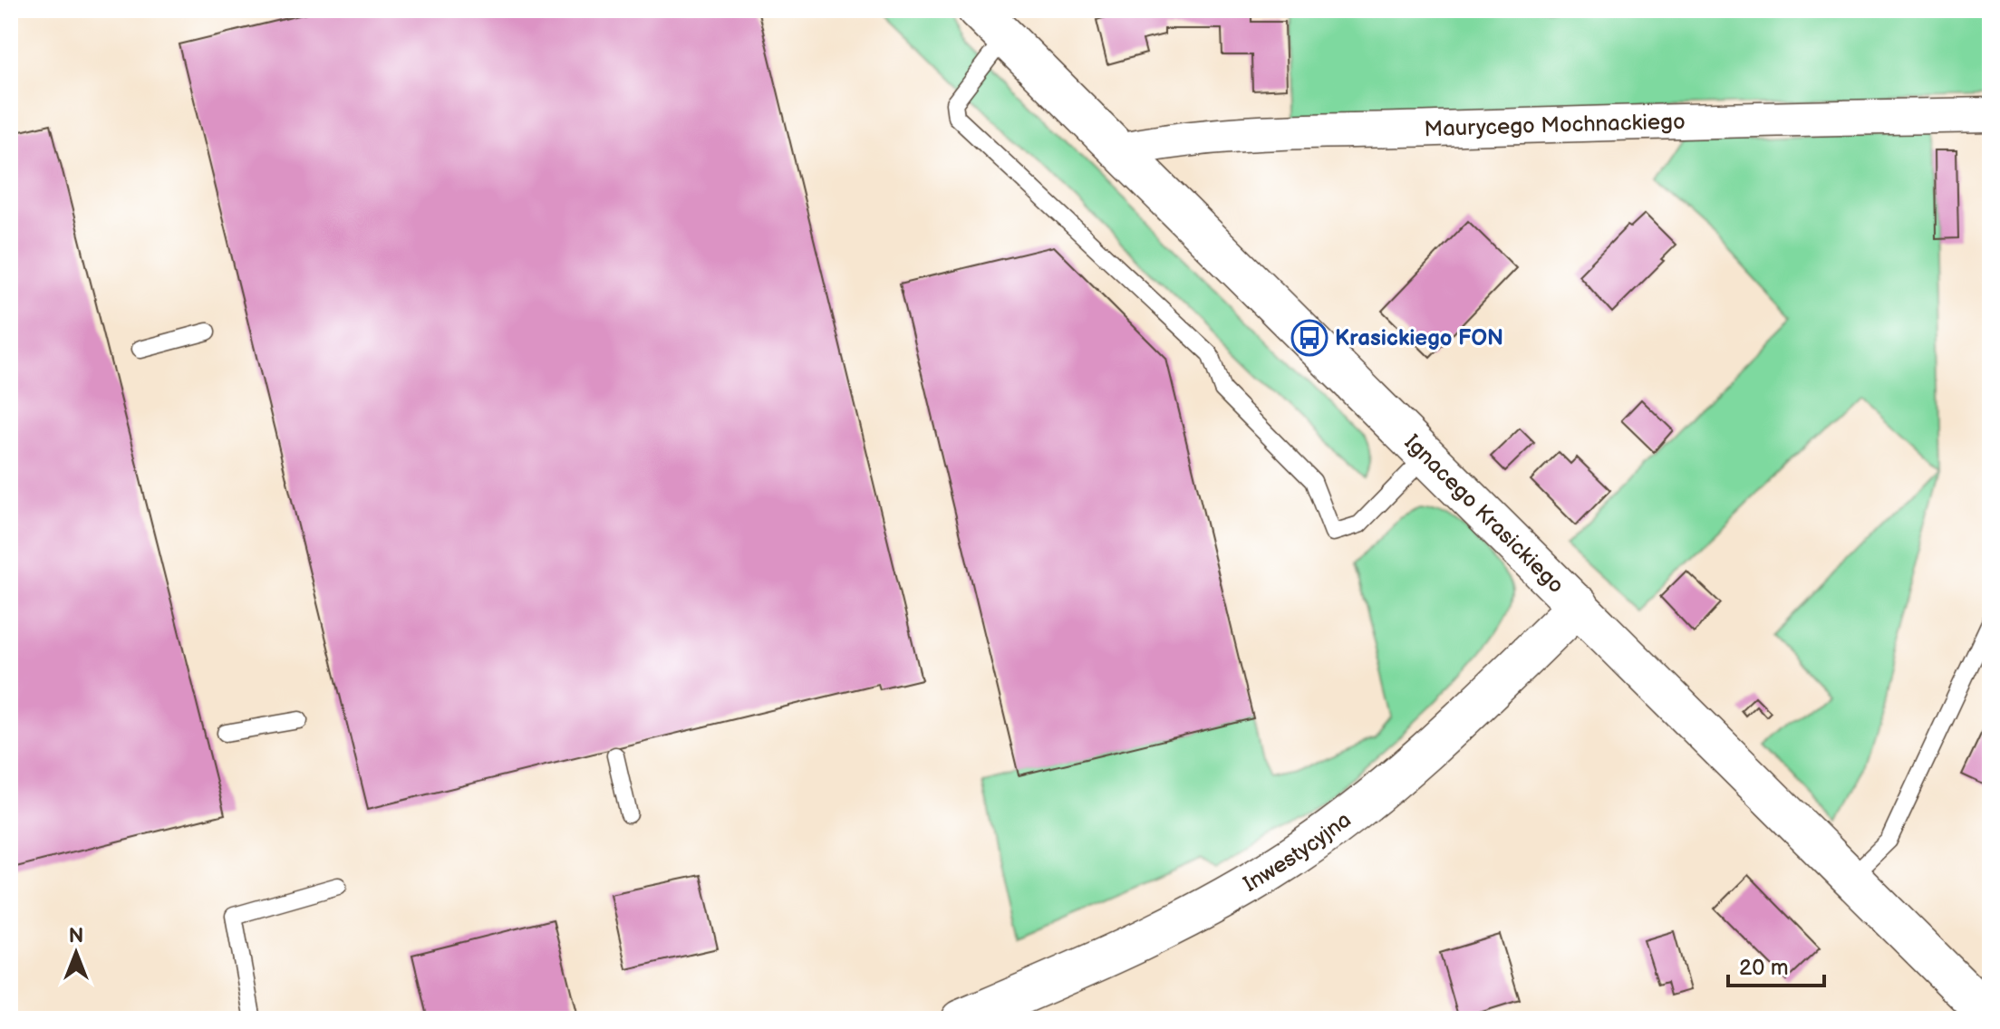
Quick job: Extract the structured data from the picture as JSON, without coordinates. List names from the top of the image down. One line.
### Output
{"streets":{"street":["Maurycego Mochnackiego","Ignacego Krasickiego","Inwestycyjna"]},"crossings":[["Maurycego Mochnackiego","Ignacego Krasickiego"],["Ignacego Krasickiego","Inwestycyjna"]],"places":{"bus stop":["Krasickiego FON"]},"scale_bar":"20 m","north":"top"}
